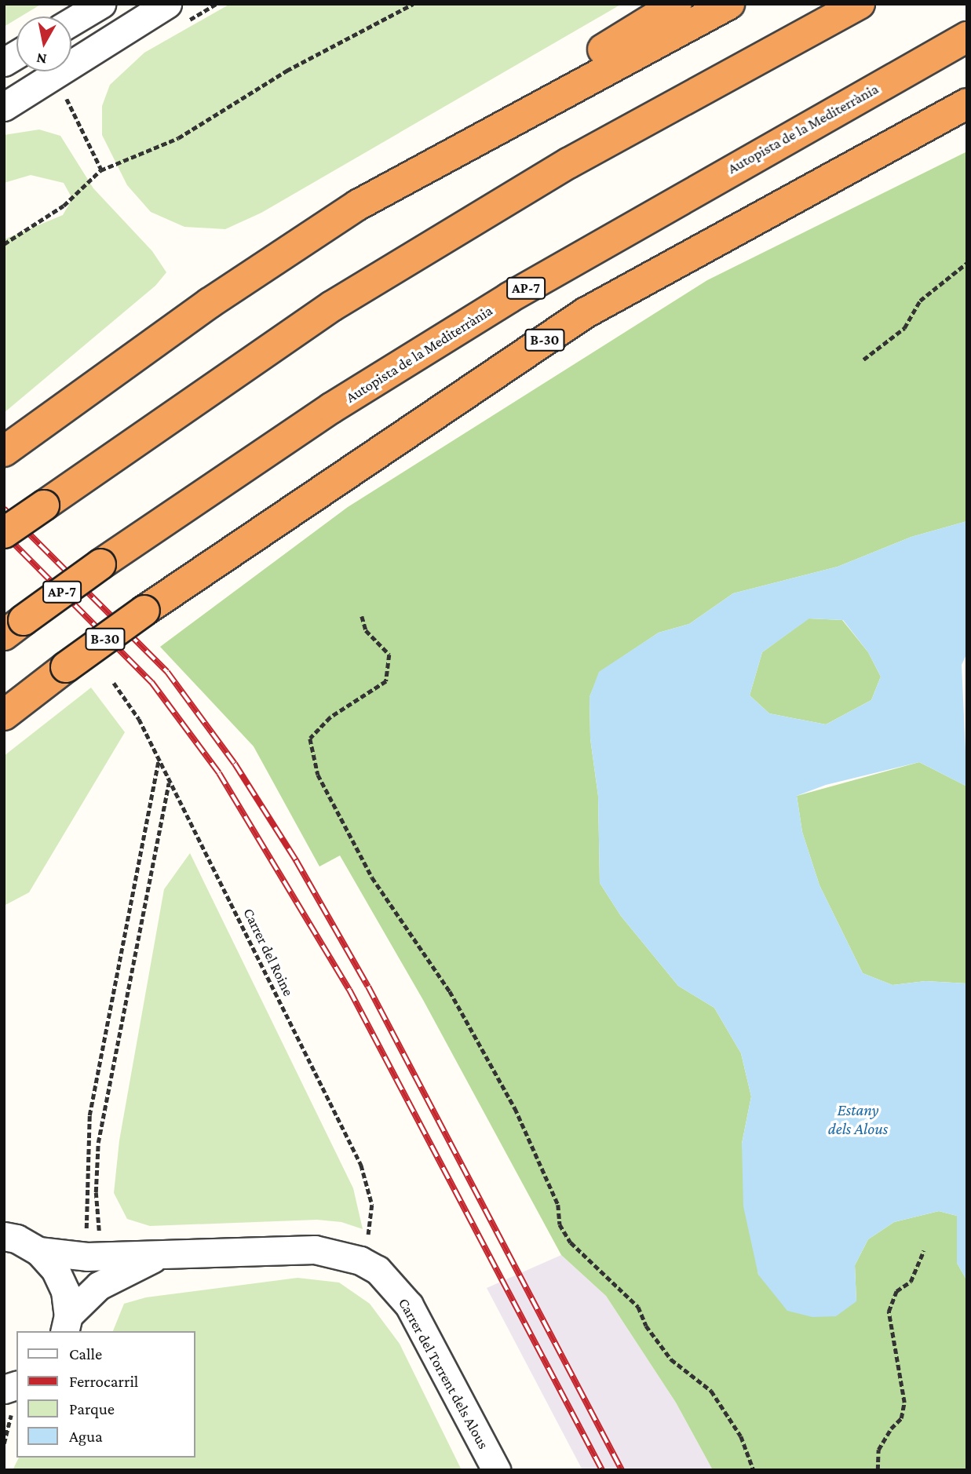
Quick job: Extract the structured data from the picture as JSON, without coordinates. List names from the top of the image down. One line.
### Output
{"streets":{"highway":["Autopista de la Mediterrània","AP-7","B-30"],"street":["Carrer del Torrent dels Alous"],"path":["Carrer del Roine"]},"crossings":[["Carrer del Roine","Carrer del Torrent dels Alous"]],"water":["Estany dels Alous"],"legend":["Calle","Ferrocarril","Parque","Agua"],"north":"bottom"}
